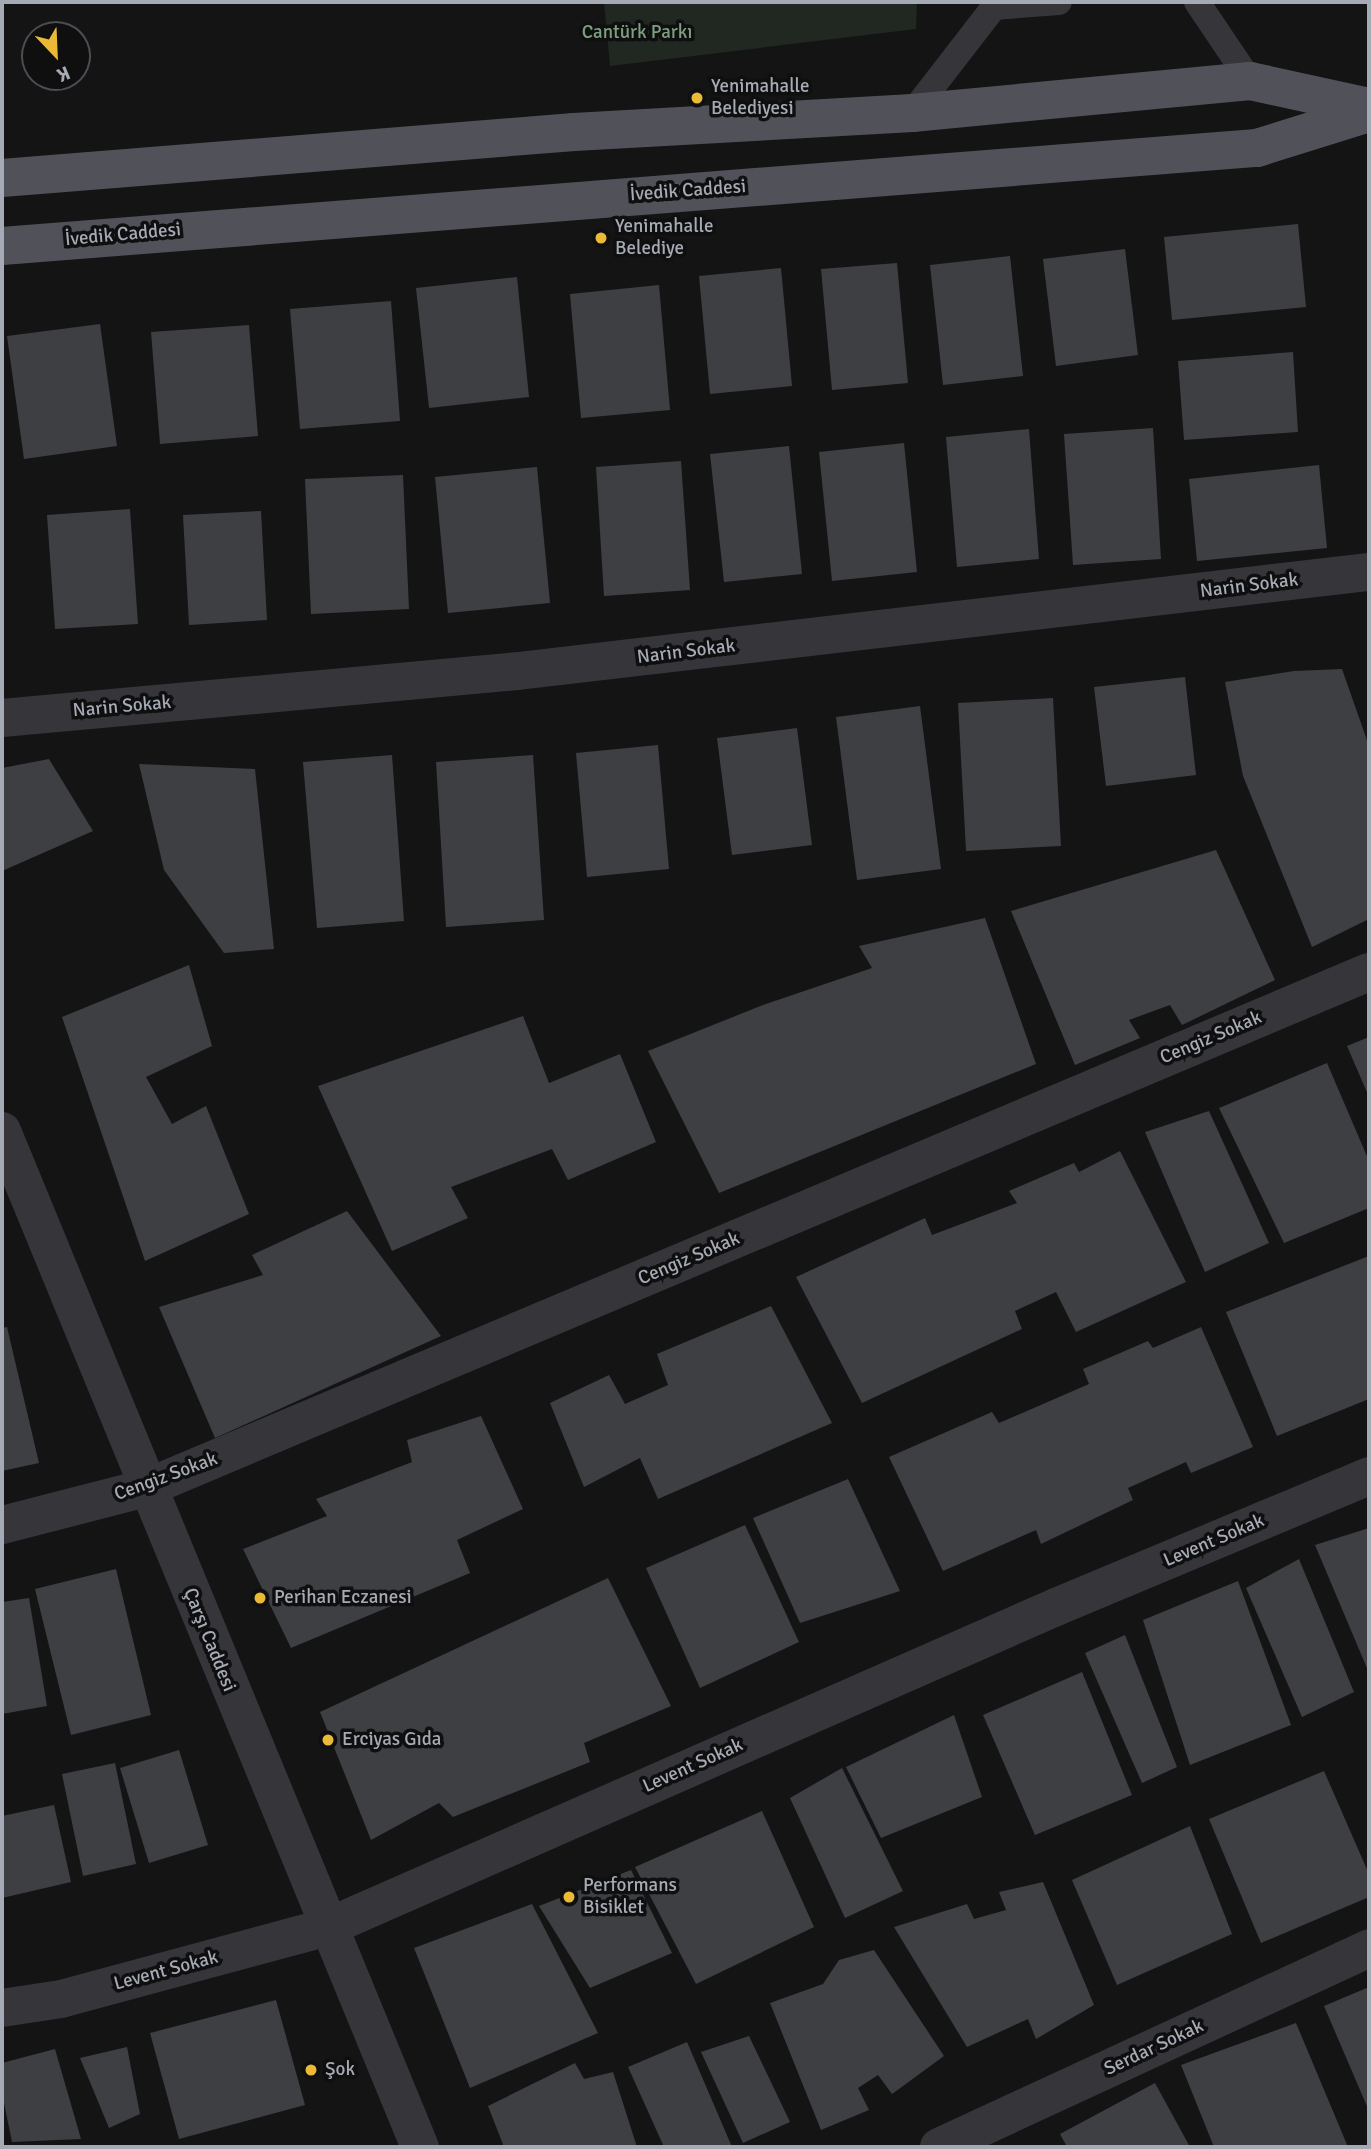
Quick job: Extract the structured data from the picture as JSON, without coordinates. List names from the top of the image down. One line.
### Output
{"streets":{"main road":["İvedik Caddesi"],"street":["Narin Sokak","Cengiz Sokak","Levent Sokak","Çarşı Caddesi","Serdar Sokak"]},"crossings":[["Cengiz Sokak","Çarşı Caddesi"],["Levent Sokak","Çarşı Caddesi"]],"parks":["Cantürk Parkı"],"places":["Yenimahalle Belediyesi","Yenimahalle Belediye","Perihan Eczanesi","Erciyas Gıda","Performans Bisiklet","Şok"],"north":"bottom right"}
